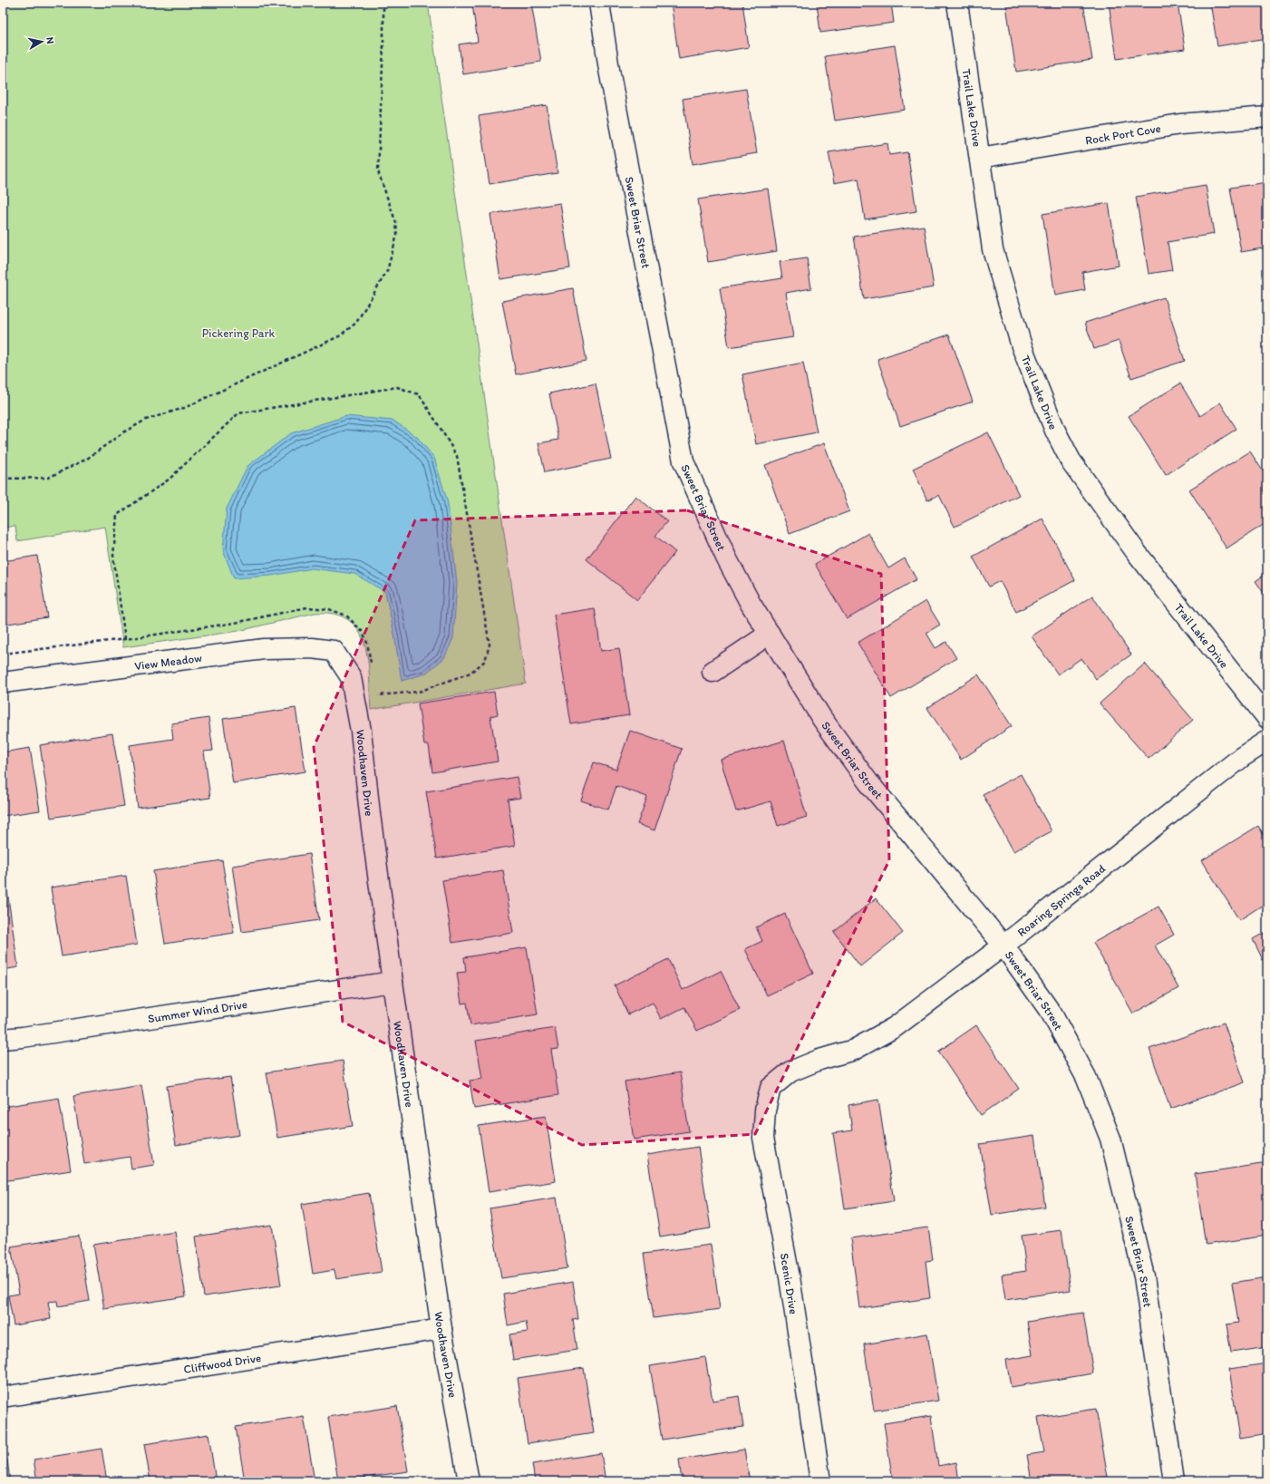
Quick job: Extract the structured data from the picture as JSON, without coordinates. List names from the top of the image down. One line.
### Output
{"streets":{"street":["Trail Lake Drive","Rock Port Cove","Sweet Briar Street","View Meadow","Woodhaven Drive","Roaring Springs Road","Summer Wind Drive","Scenic Drive","Cliffwood Drive"]},"crossings":[["Trail Lake Drive","Rock Port Cove"],["Sweet Briar Street","Roaring Springs Road"],["View Meadow","Woodhaven Drive"],["Woodhaven Drive","Summer Wind Drive"],["Woodhaven Drive","Cliffwood Drive"],["Roaring Springs Road","Scenic Drive"]],"parks":["Pickering Park"],"north":"right"}
